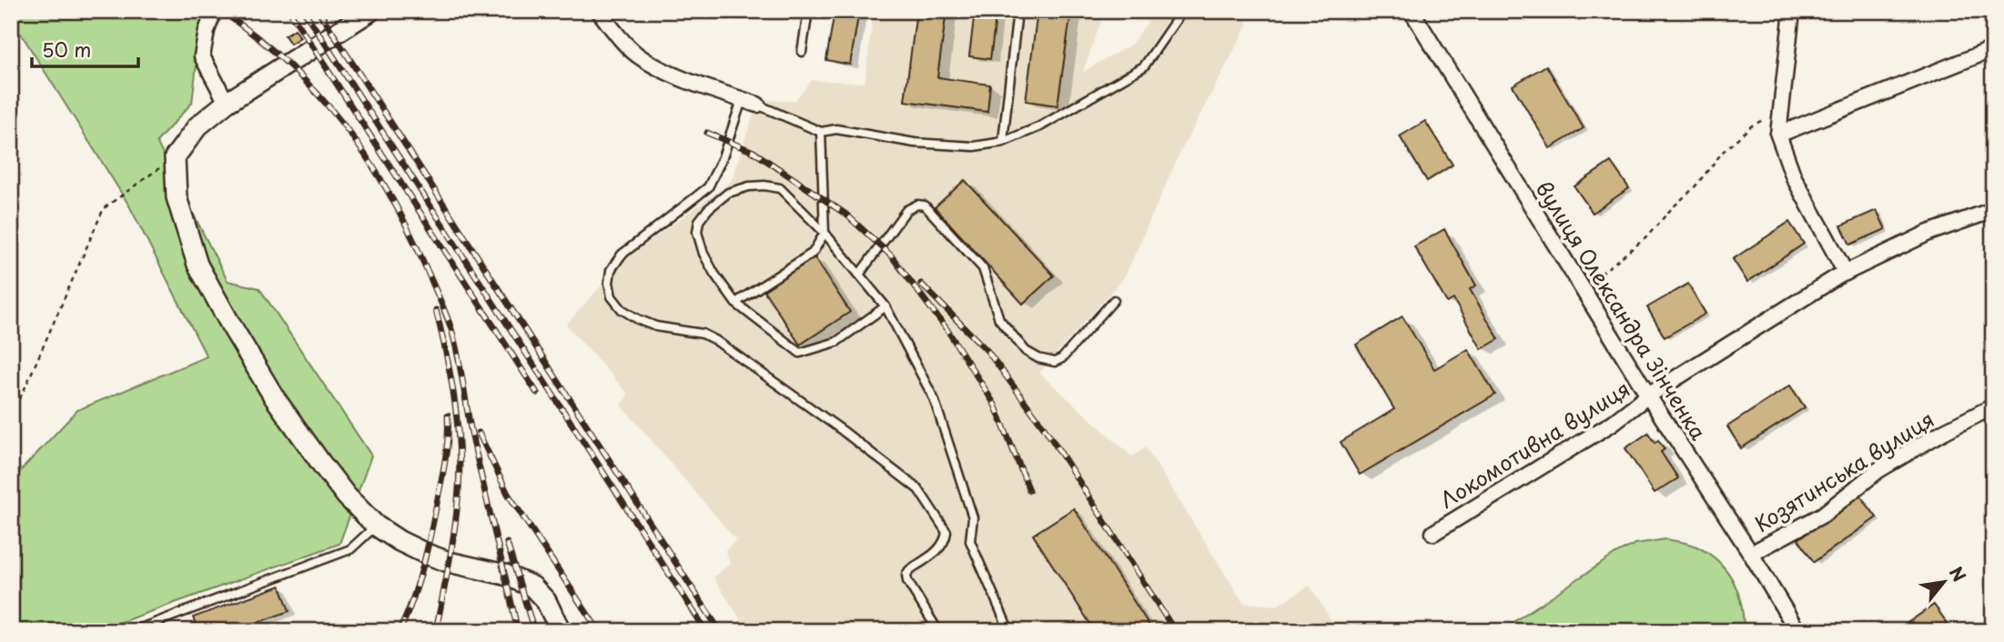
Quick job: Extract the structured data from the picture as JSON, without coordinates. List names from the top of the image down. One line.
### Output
{"streets":{"street":["вулиця Олександра Зінченка","Локомотивна вулиця","Козятинська вулиця"]},"crossings":[["вулиця Олександра Зінченка","Локомотивна вулиця"],["вулиця Олександра Зінченка","Козятинська вулиця"]],"scale_bar":"50 m","north":"top right"}
